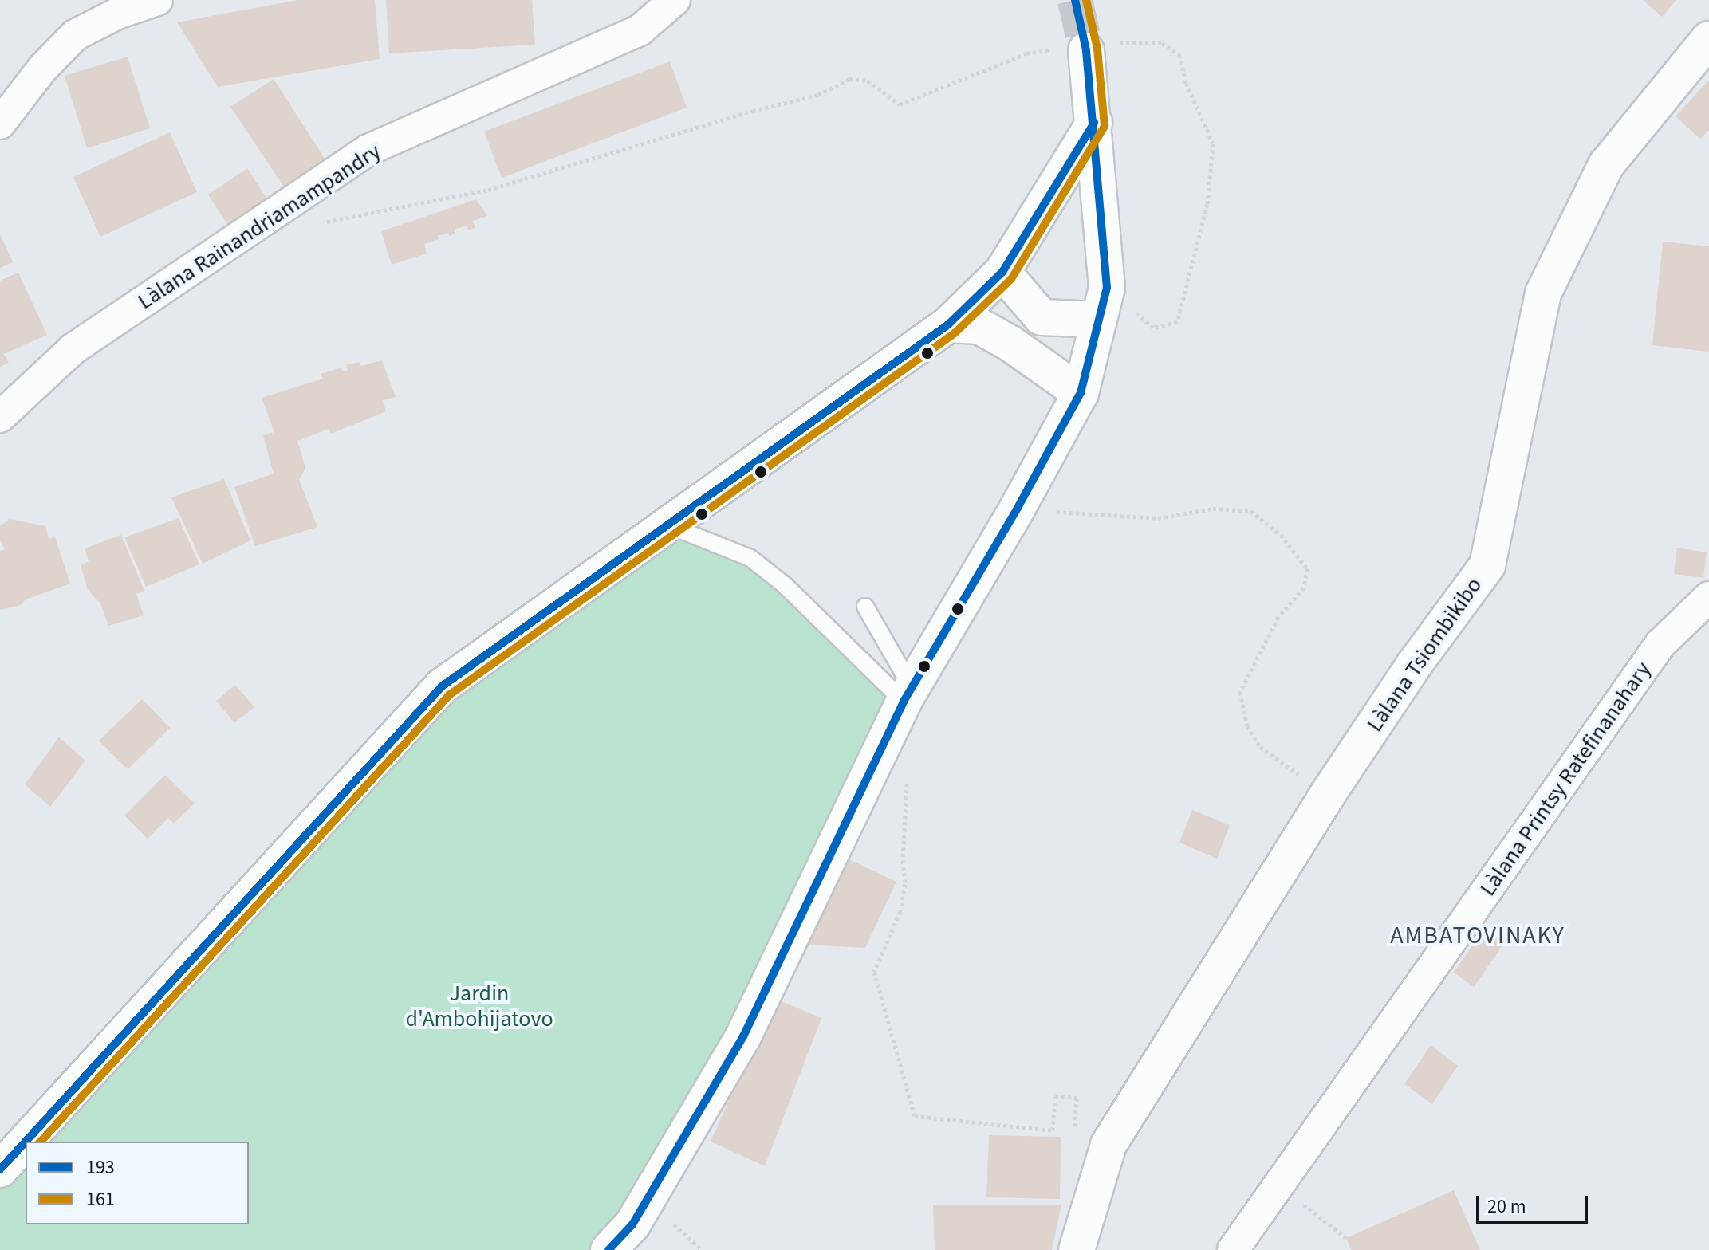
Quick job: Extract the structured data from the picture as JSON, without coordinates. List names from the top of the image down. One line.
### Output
{"streets":{"main road":["Làlana Tsiombikibo"],"street":["Làlana Rainandriamampandry","Làlana Printsy Ratefinanahary"]},"districts":["AMBATOVINAKY"],"parks":["Jardin d'Ambohijatovo"],"lines":["transit line 193","transit line 161"],"legend":["193","161"],"scale_bar":"20 m"}
